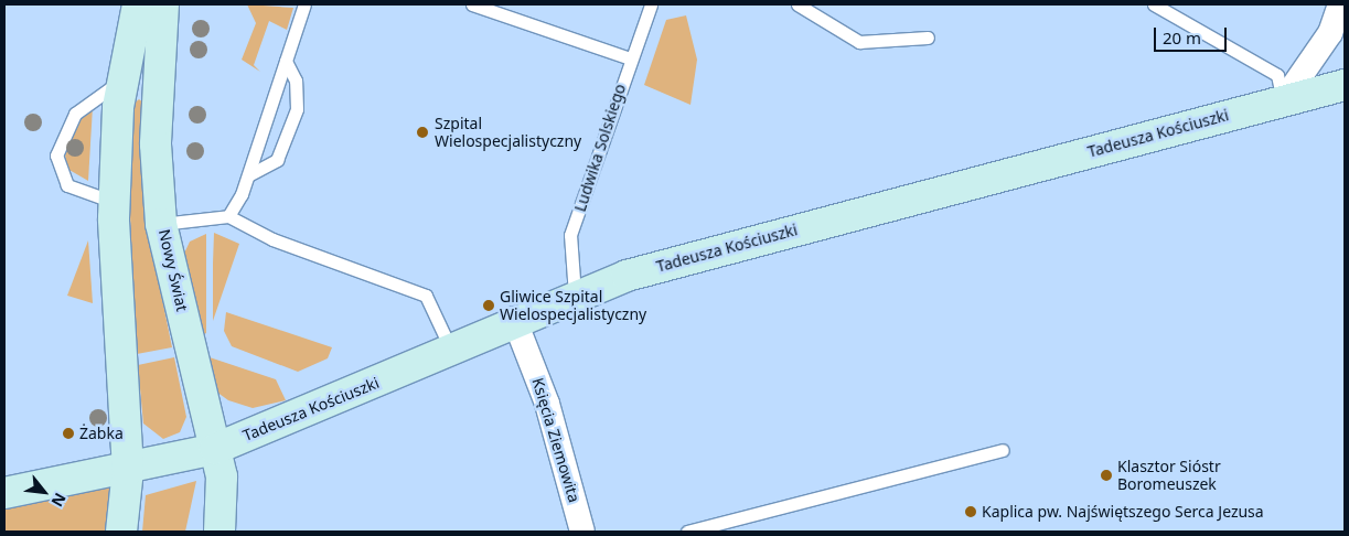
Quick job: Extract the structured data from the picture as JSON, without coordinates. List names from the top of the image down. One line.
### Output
{"streets":{"street":["Tadeusza Kościuszki","Nowy Świat","Księcia Ziemowita"],"lane":["Ludwika Solskiego"]},"crossings":[["Tadeusza Kościuszki","Ludwika Solskiego"],["Tadeusza Kościuszki","Nowy Świat"],["Tadeusza Kościuszki","Księcia Ziemowita"]],"places":["Szpital Wielospecjalistyczny","Gliwice Szpital Wielospecjalistyczny","Żabka","Klasztor Sióstr Boromeuszek","Kaplica pw. Najświętszego Serca Jezusa"],"scale_bar":"20 m","north":"bottom right"}
